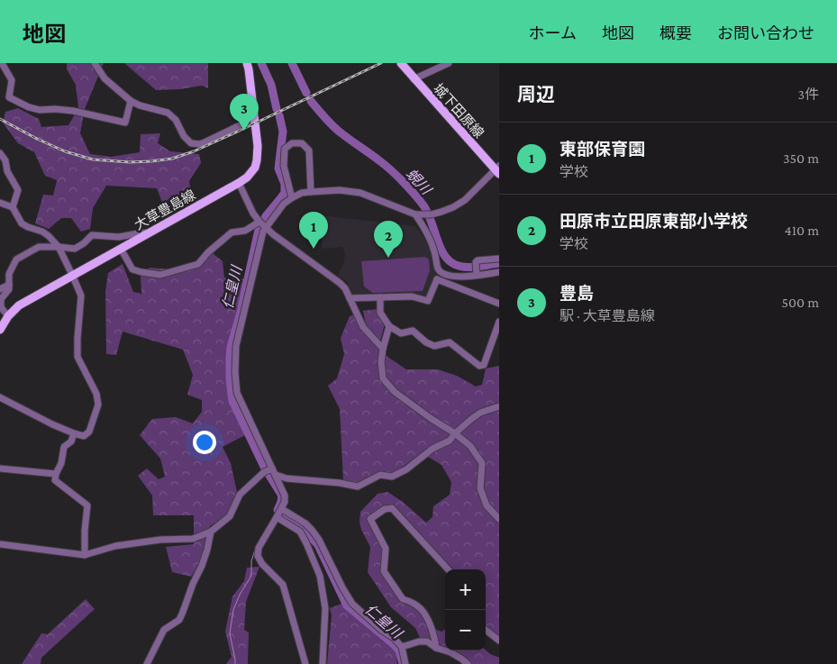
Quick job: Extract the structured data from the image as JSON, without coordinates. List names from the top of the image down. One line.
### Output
{"streets":{"main road":["城下田原線","大草豊島線"]},"water":["蜆川","仁皇川"],"page":{"header":"地図","nav":["ホーム","地図","概要","お問い合わせ"],"heading":["周辺","3件"],"pins":["3","1","2"],"list":[{"mark":"1","name":"東部保育園","note":"学校","value":"350 m"},{"mark":"2","name":"田原市立田原東部小学校","note":"学校","value":"410 m"},{"mark":"3","name":"豊島","note":"駅 · 大草豊島線","value":"500 m"}],"map_buttons":["+","−"]}}
